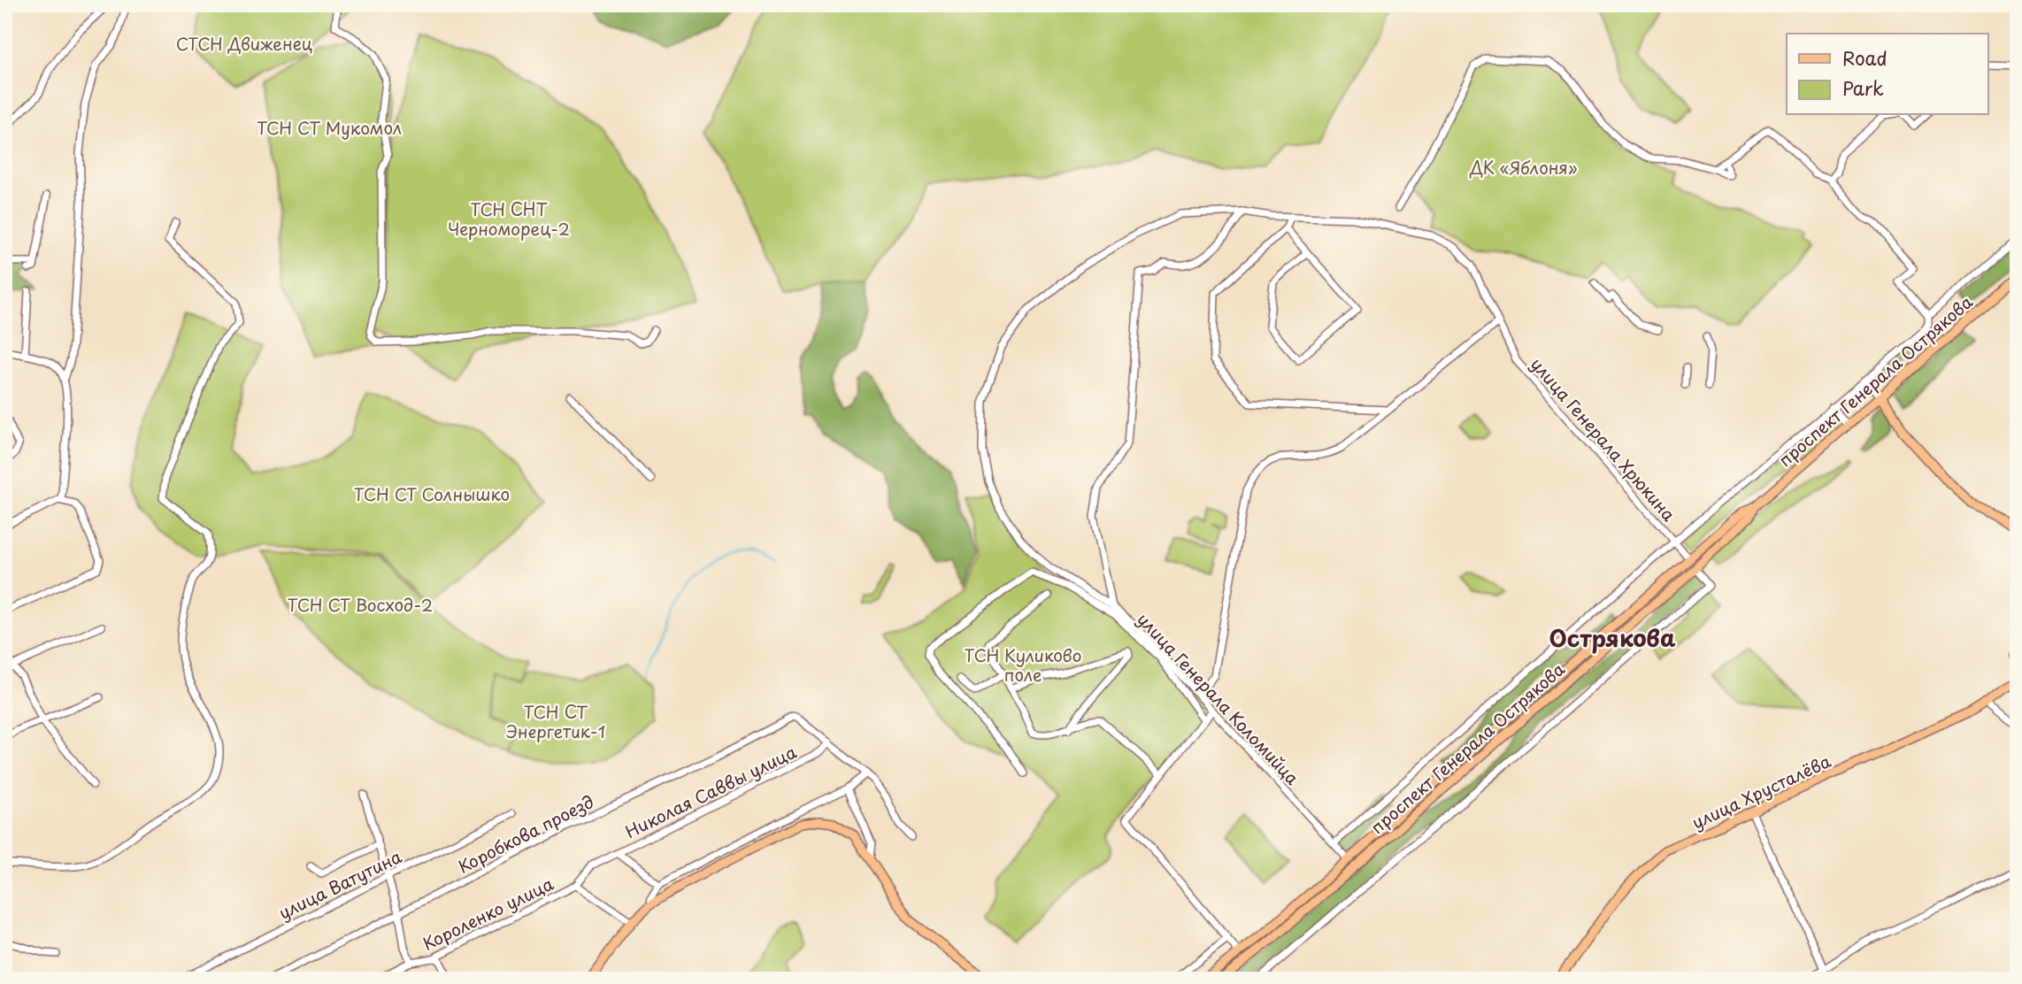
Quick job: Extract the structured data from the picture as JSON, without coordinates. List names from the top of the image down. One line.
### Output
{"streets":{"main road":["проспект Генерала Острякова","улица Хрусталёва"],"street":["улица Генерала Хрюкина","улица Генерала Коломийца","Николая Саввы улица","Коробкова проезд","улица Ватутина","Короленко улица"]},"crossings":[["проспект Генерала Острякова","улица Генерала Хрюкина"],["проспект Генерала Острякова","улица Генерала Коломийца"],["улица Генерала Хрюкина","улица Генерала Коломийца"],["Николая Саввы улица","Коробкова проезд"],["Николая Саввы улица","Короленко улица"]],"districts":["Острякова"],"parks":["СТСН Движенец","ТСН СТ Мукомол","ДК «Яблоня»","ТСН СНТ Черноморец-2","ТСН СТ Солнышко","ТСН СТ Восход-2","ТСН Куликово поле","ТСН СТ Энергетик-1"],"legend":["Road","Park"]}
